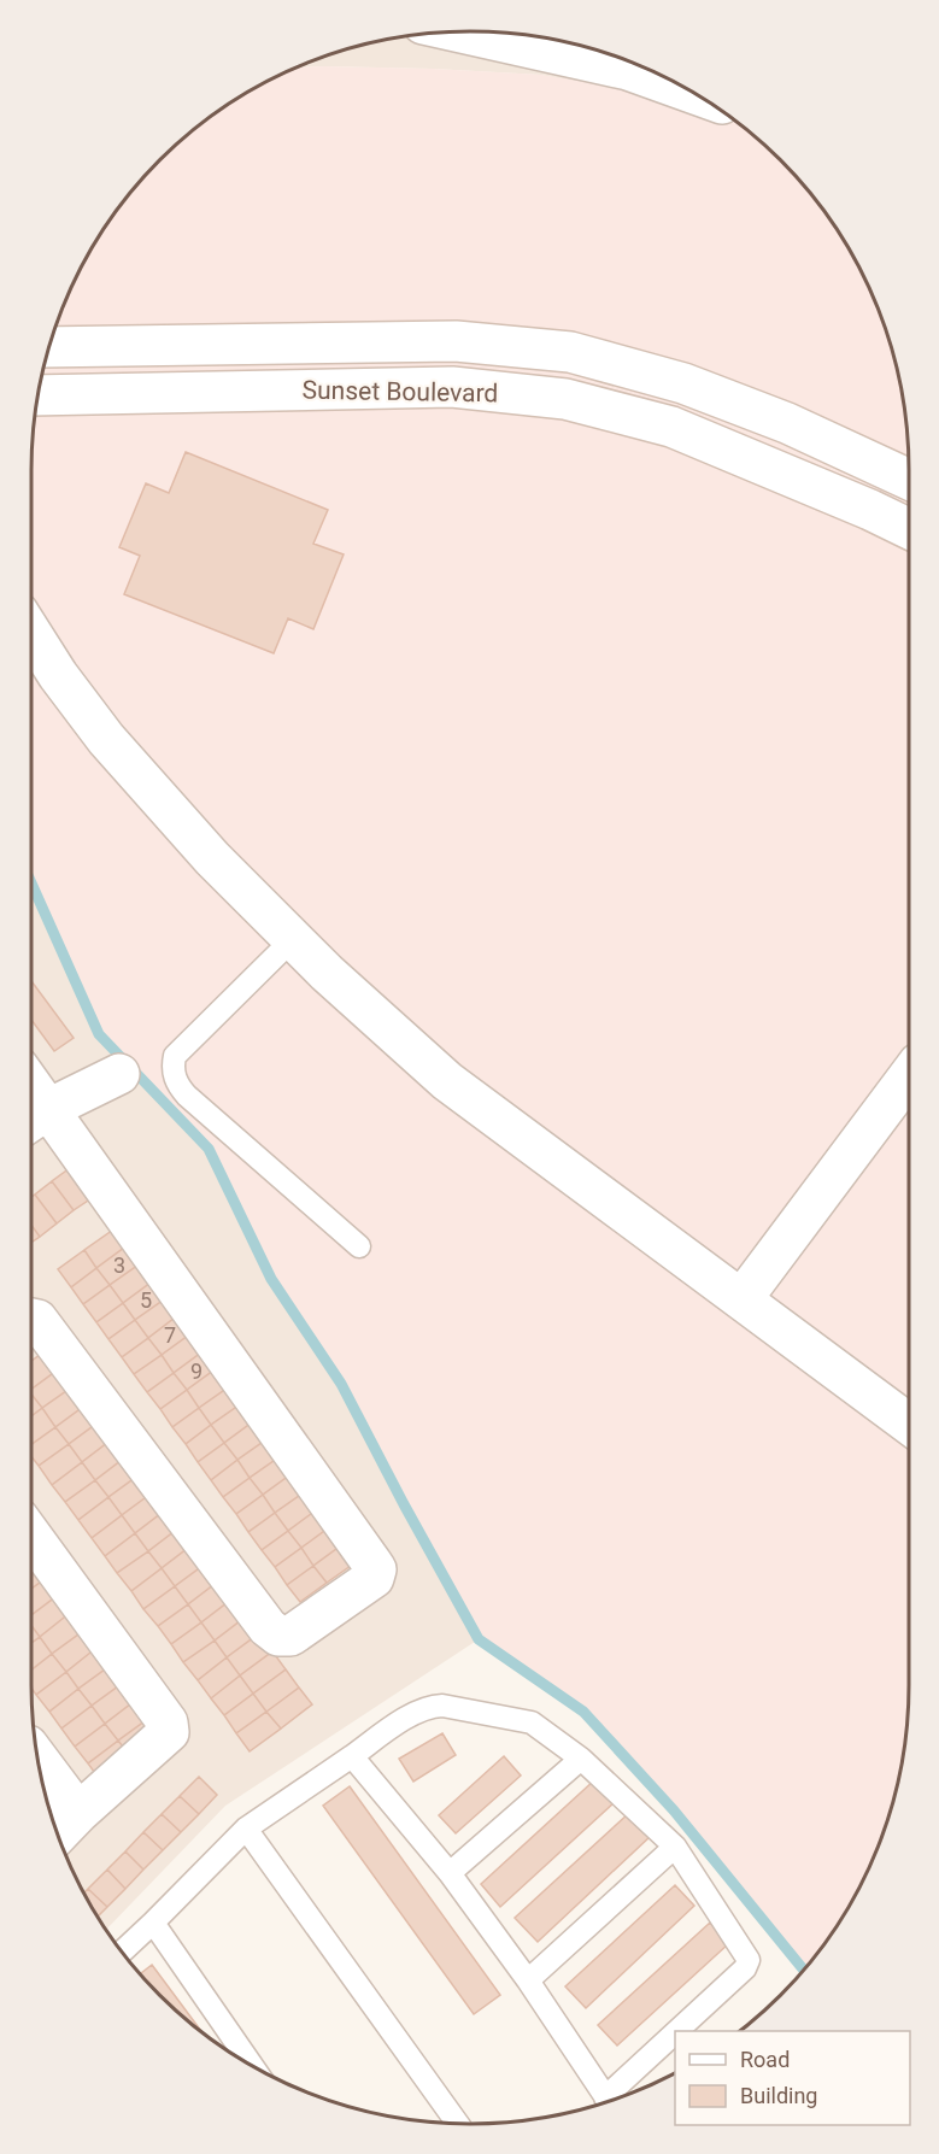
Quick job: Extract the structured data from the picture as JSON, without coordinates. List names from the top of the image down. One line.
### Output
{"streets":{"street":["Sunset Boulevard"]},"house_numbers":["3","5","7","9"],"legend":["Road","Building"]}
